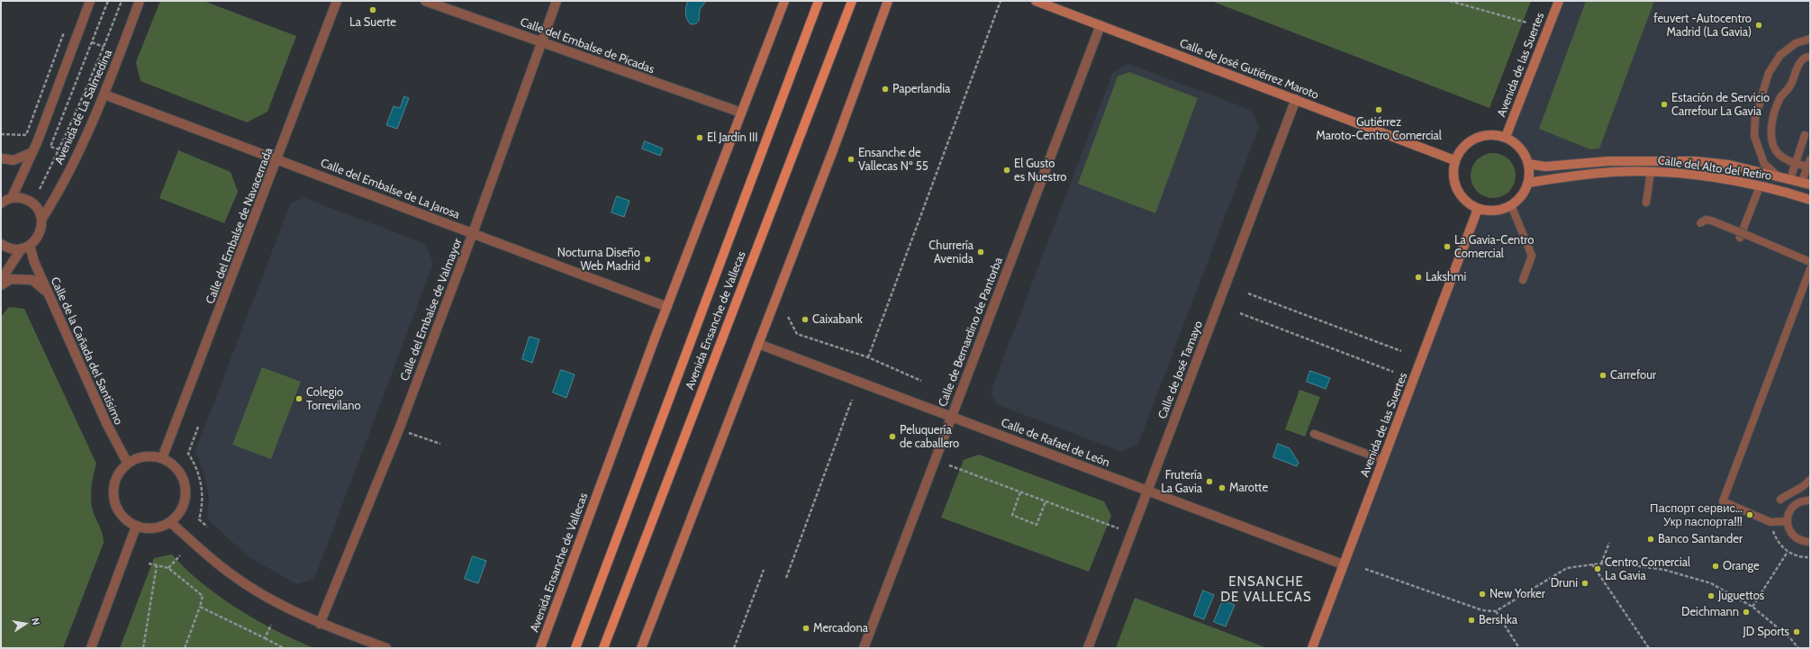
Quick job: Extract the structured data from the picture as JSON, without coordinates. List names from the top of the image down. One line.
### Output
{"streets":{"main road":["Avenida de las Suertes","Calle de José Gutiérrez Maroto","Calle del Alto del Retiro","Avenida Ensanche de Vallecas"],"street":["Calle del Embalse de Picadas","Avenida de La Salmedina","Calle del Embalse de La Jarosa","Calle del Embalse de Navacerrada","Calle del Embalse de Valmayor","Calle de Bernardino de Pantorba","Calle de la Cañada del Santísimo","Calle de José Tamayo","Calle de Rafael de León"]},"crossings":[["Calle del Embalse de Picadas","Calle del Embalse de Valmayor"],["Calle del Embalse de Picadas","Avenida Ensanche de Vallecas"],["Avenida de las Suertes","Calle de José Gutiérrez Maroto"],["Avenida de las Suertes","Calle del Alto del Retiro"],["Avenida de las Suertes","Calle de Rafael de León"],["Calle de José Gutiérrez Maroto","Calle del Alto del Retiro"],["Calle de José Gutiérrez Maroto","Calle de Bernardino de Pantorba"],["Calle de José Gutiérrez Maroto","Calle de José Tamayo"],["Avenida de La Salmedina","Calle del Embalse de La Jarosa"],["Avenida de La Salmedina","Calle de la Cañada del Santísimo"],["Calle del Embalse de La Jarosa","Calle del Embalse de Navacerrada"],["Calle del Embalse de La Jarosa","Calle del Embalse de Valmayor"],["Calle del Embalse de La Jarosa","Avenida Ensanche de Vallecas"],["Calle del Embalse de Navacerrada","Calle de la Cañada del Santísimo"],["Calle de Bernardino de Pantorba","Calle de Rafael de León"],["Calle de José Tamayo","Calle de Rafael de León"]],"districts":["ENSANCHE DE VALLECAS"],"places":["La Suerte","feuvert -Autocentro Madrid (La Gavia)","Paperlandia","Estación de Servicio Carrefour La Gavia","Gutiérrez Maroto-Centro Comercial","El Jardín III","Ensanche de Vallecas Nº 55","El Gusto es Nuestro","La Gavia-Centro Comercial","Churrería Avenida","Nocturna Diseño Web Madrid","Lakshmi","Caixabank","Carrefour","Colegio Torrevilano","Peluquería de caballero","Frutería La Gavia","Marotte","Паспорт сервис... Укр паспорта!!!","Banco Santander","Orange","Centro Comercial La Gavia","Druni","New Yorker","Juguettos","Deichmann","Bershka","Mercadona","JD Sports"],"north":"right"}
